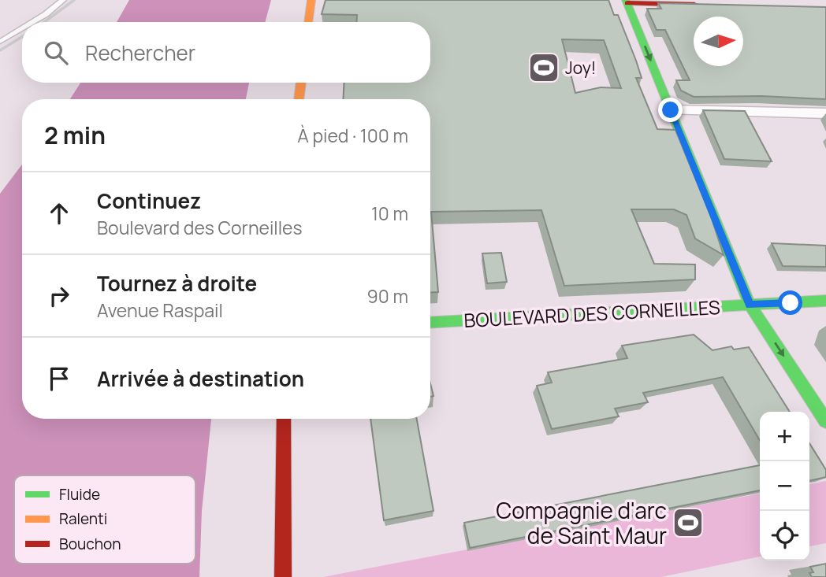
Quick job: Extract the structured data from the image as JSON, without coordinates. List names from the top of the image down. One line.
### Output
{"streets":{"street":["BOULEVARD DES CORNEILLES"]},"places":{"sports":["Joy!","Compagnie d'arc de Saint Maur"]},"legend":["Fluide","Ralenti","Bouchon"],"north":"right","page":{"search":"Rechercher","heading":["2 min","À pied · 100 m"],"list":[["Continuez","Boulevard des Corneilles","10 m"],["Tournez à droite","Avenue Raspail","90 m"],"Arrivée à destination"],"map_buttons":["+","−"]}}
